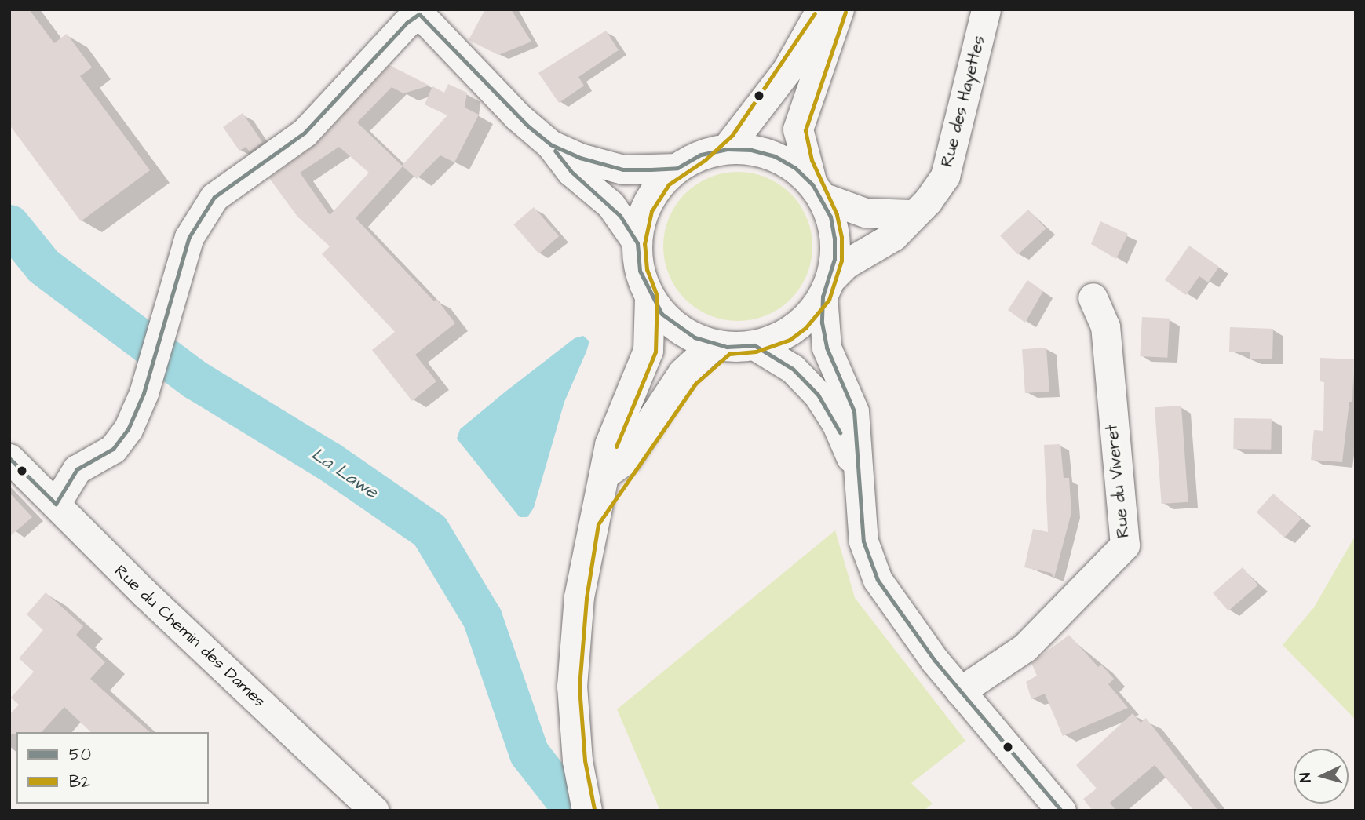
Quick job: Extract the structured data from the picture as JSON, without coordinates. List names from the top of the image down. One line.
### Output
{"streets":{"street":["Rue des Hayettes","Rue du Viveret","Rue du Chemin des Dames"]},"water":["La Lawe"],"lines":["transit line B2","transit line 50"],"legend":["50","B2"],"north":"left"}
